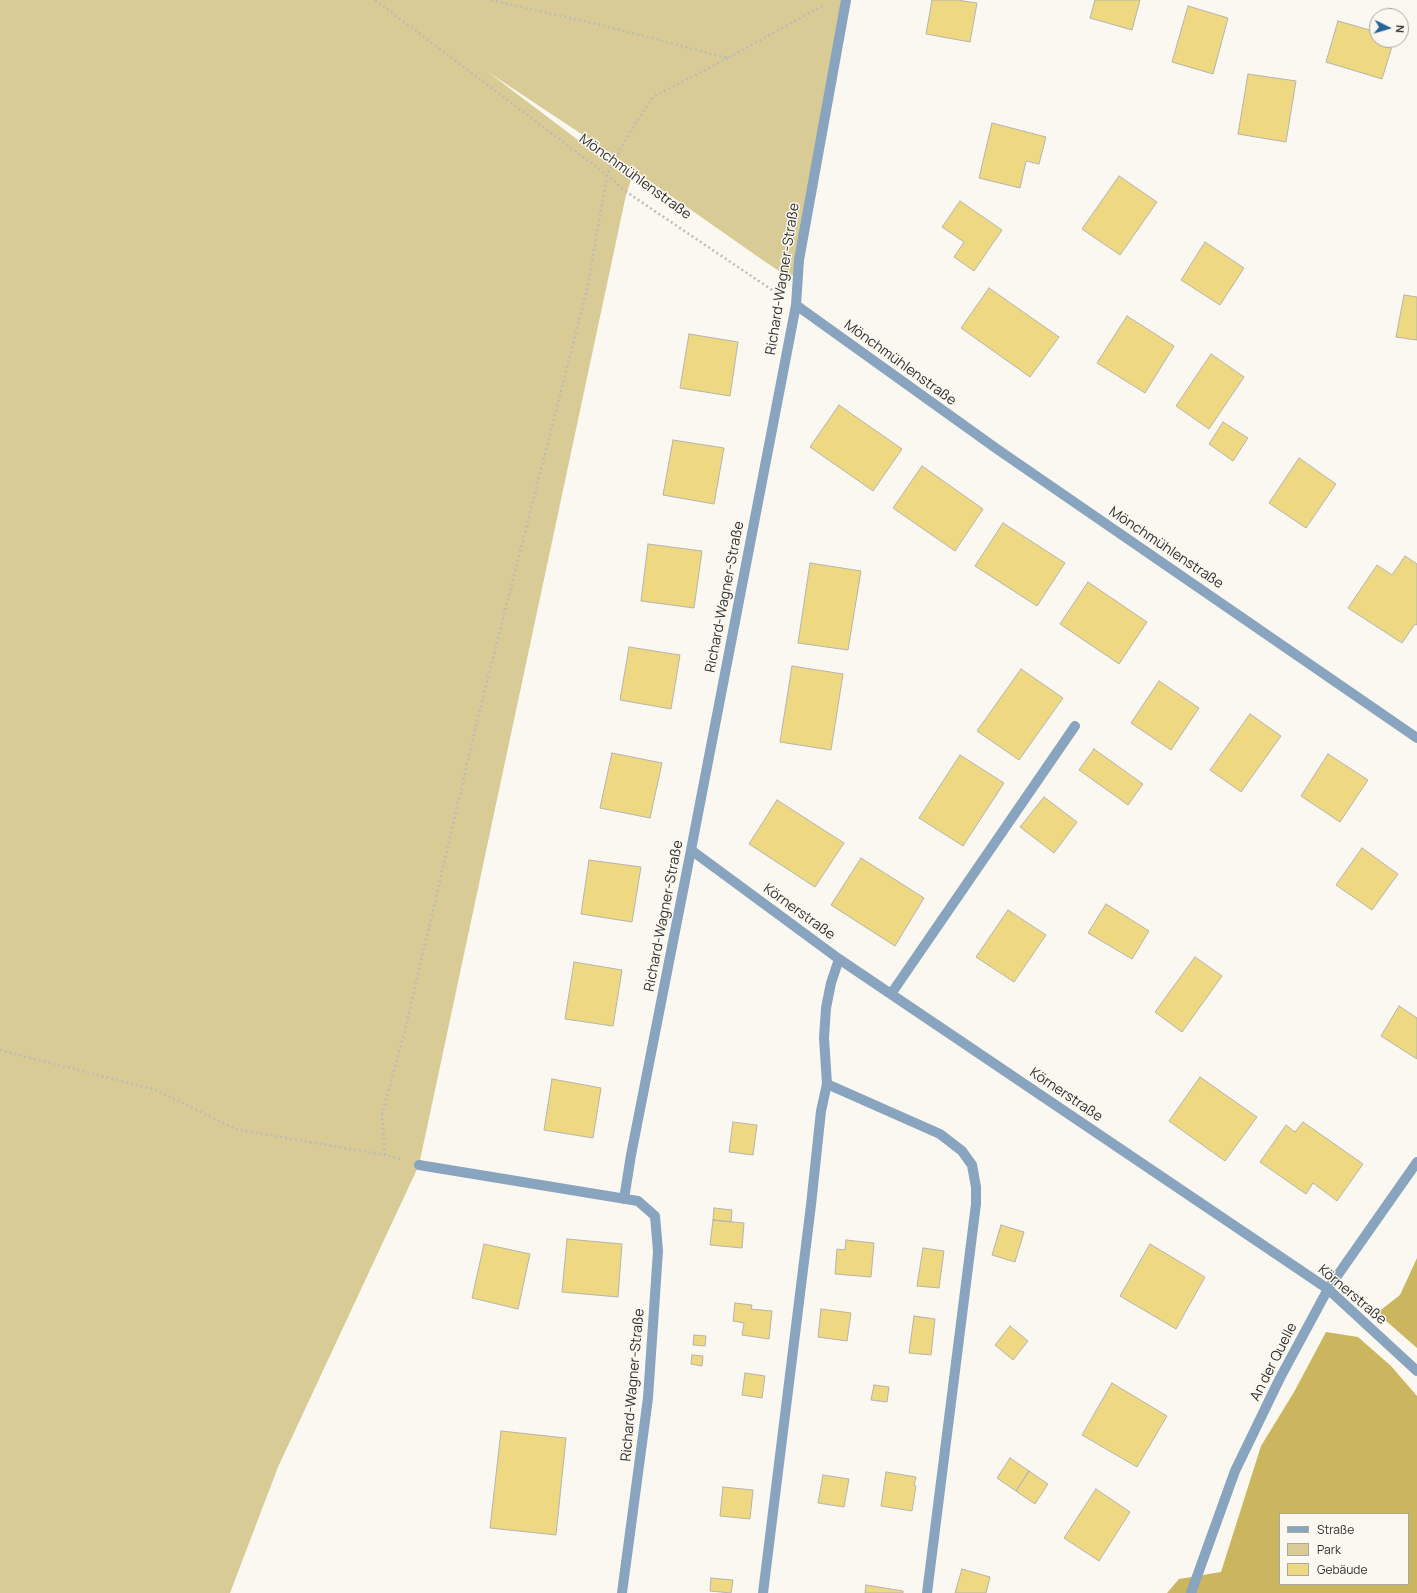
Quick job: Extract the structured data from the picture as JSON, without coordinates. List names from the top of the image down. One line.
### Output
{"streets":{"street":["Mönchmühlenstraße","Richard-Wagner-Straße","Körnerstraße","An der Quelle"]},"crossings":[["Mönchmühlenstraße","Richard-Wagner-Straße"],["Richard-Wagner-Straße","Körnerstraße"],["Körnerstraße","An der Quelle"]],"legend":["Straße","Park","Gebäude"],"north":"right"}
